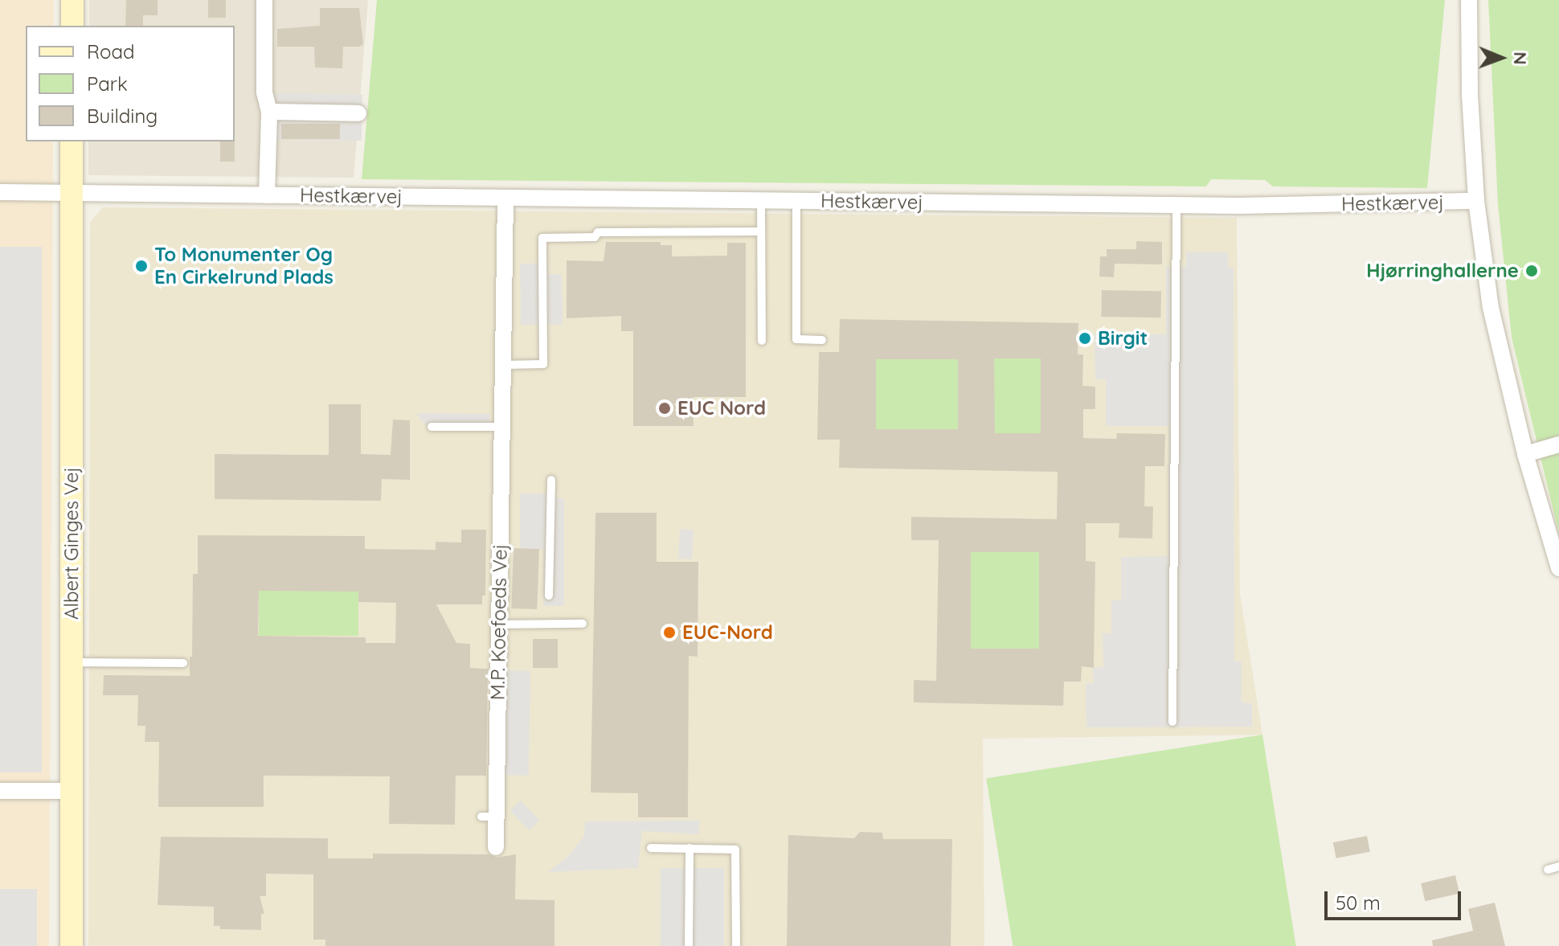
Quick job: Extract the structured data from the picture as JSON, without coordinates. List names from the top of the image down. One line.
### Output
{"streets":{"street":["Hestkærvej","Albert Ginges Vej","M.P. Koefoeds Vej"]},"crossings":[["Hestkærvej","Albert Ginges Vej"],["Hestkærvej","M.P. Koefoeds Vej"]],"places":["To Monumenter Og En Cirkelrund Plads","Hjørringhallerne","Birgit","EUC Nord","EUC-Nord"],"legend":["Road","Park","Building"],"scale_bar":"50 m","north":"right"}
